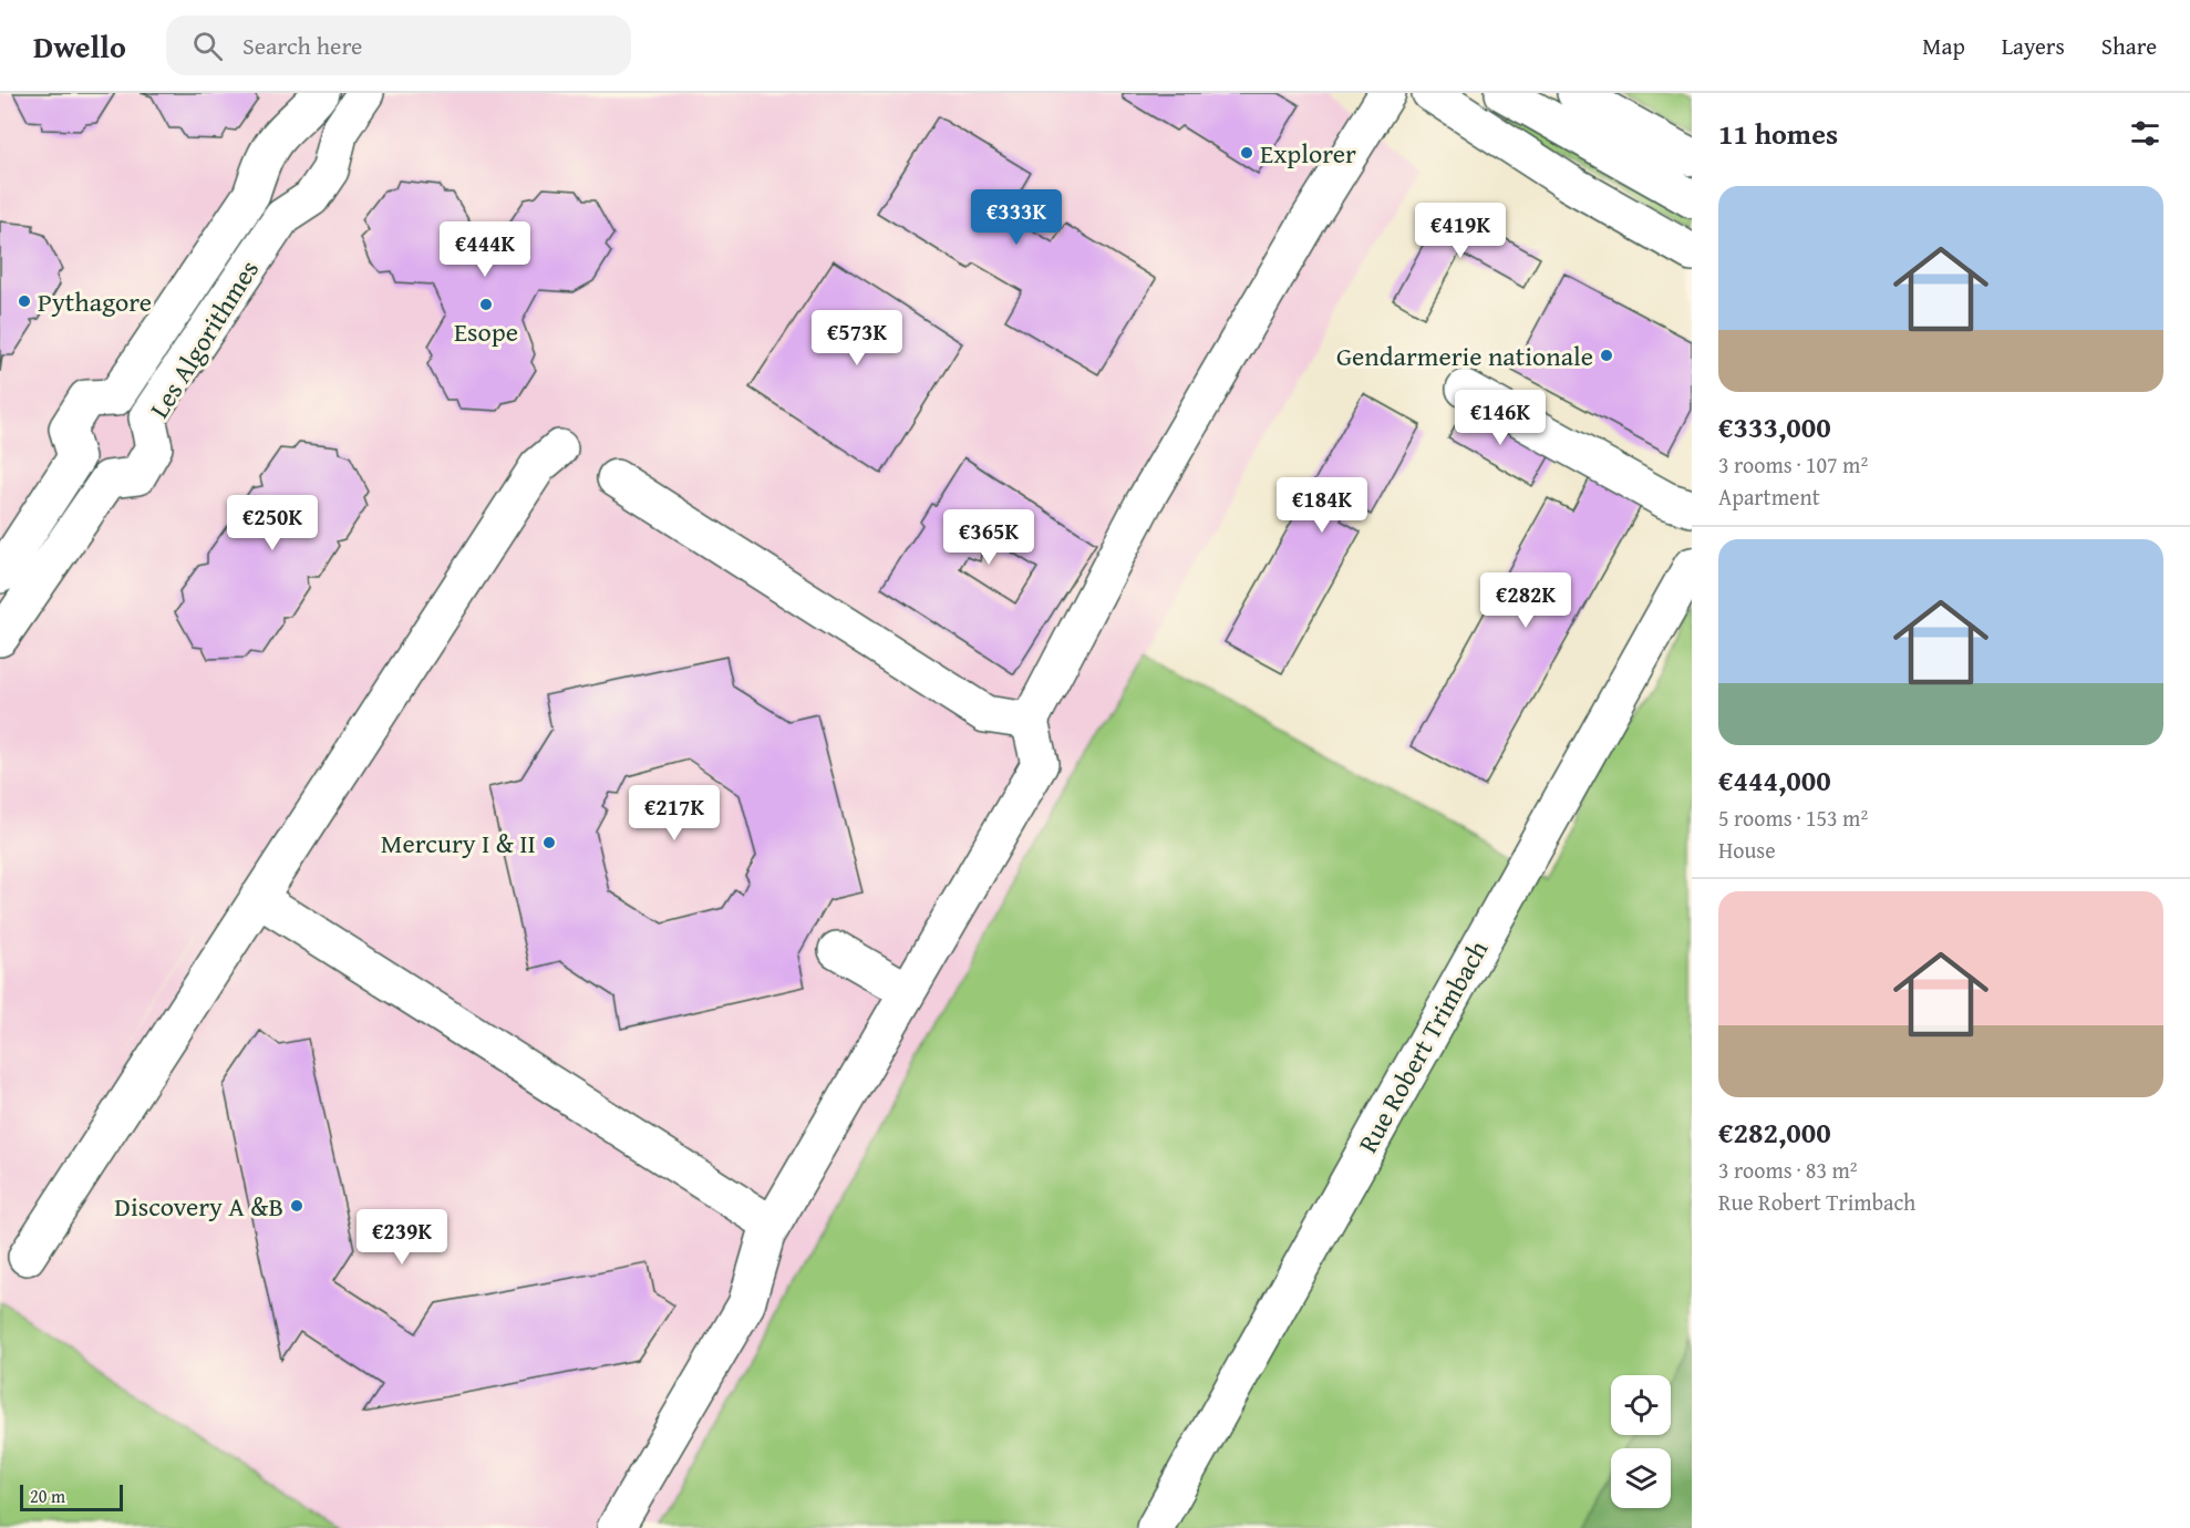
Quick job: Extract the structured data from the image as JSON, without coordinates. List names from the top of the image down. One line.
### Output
{"streets":{"street":["Les Algorithmes","Rue Robert Trimbach"]},"places":["Explorer","Pythagore","Esope","Gendarmerie nationale","Mercury I & II","Discovery A &B"],"scale_bar":"20 m","page":{"header":"Dwello","search":"Search here","nav":["Map","Layers","Share"],"heading":"11 homes","list":[{"name":"€333,000","note":"3 rooms · 107 m² · Apartment"},{"name":"€444,000","note":"5 rooms · 153 m² · House"},{"name":"€282,000","note":"3 rooms · 83 m² · Rue Robert Trimbach"}],"price":["€333K","€419K","€444K","€573K","€146K","€184K","€250K","€365K","€282K","€217K","€239K"],"scale":"20 m"}}
